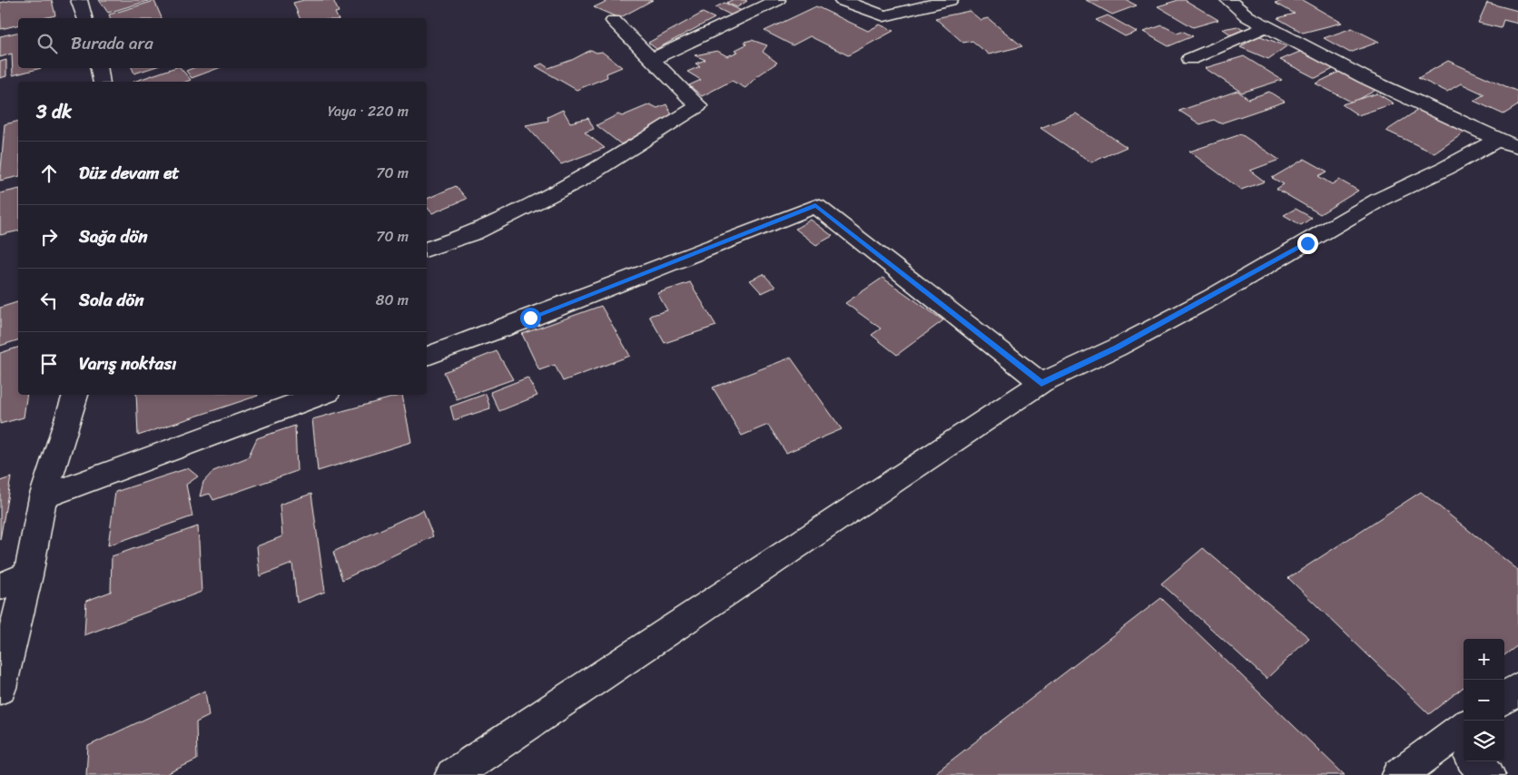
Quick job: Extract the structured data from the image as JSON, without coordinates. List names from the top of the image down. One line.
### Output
{"page":{"search":"Burada ara","heading":["3 dk","Yaya · 220 m"],"list":[["Düz devam et","70 m"],["Sağa dön","70 m"],["Sola dön","80 m"],"Varış noktası"],"map_buttons":["+","−"]}}
